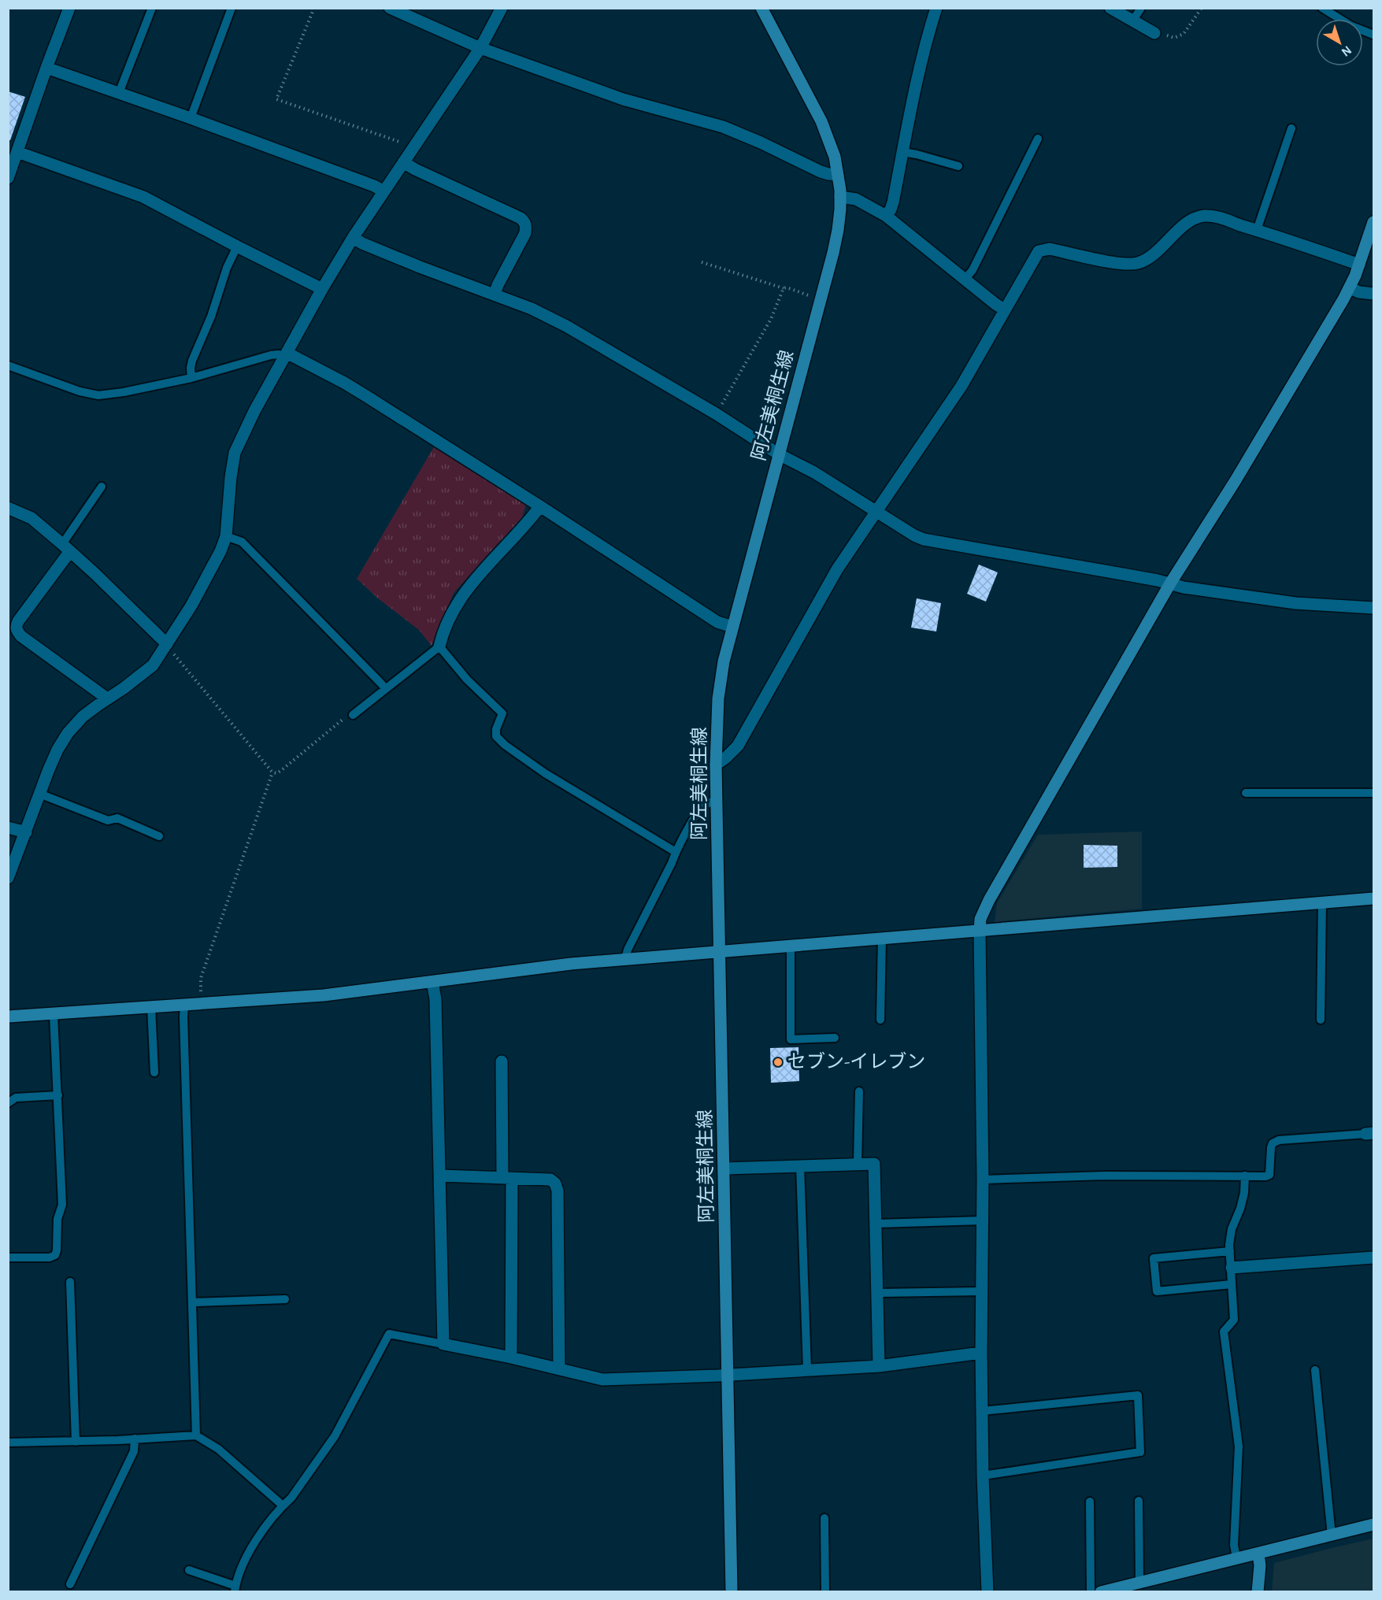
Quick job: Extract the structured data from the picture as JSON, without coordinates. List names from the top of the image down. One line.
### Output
{"streets":{"street":["阿左美桐生線"]},"places":["セブン-イレブン"],"north":"bottom right"}
